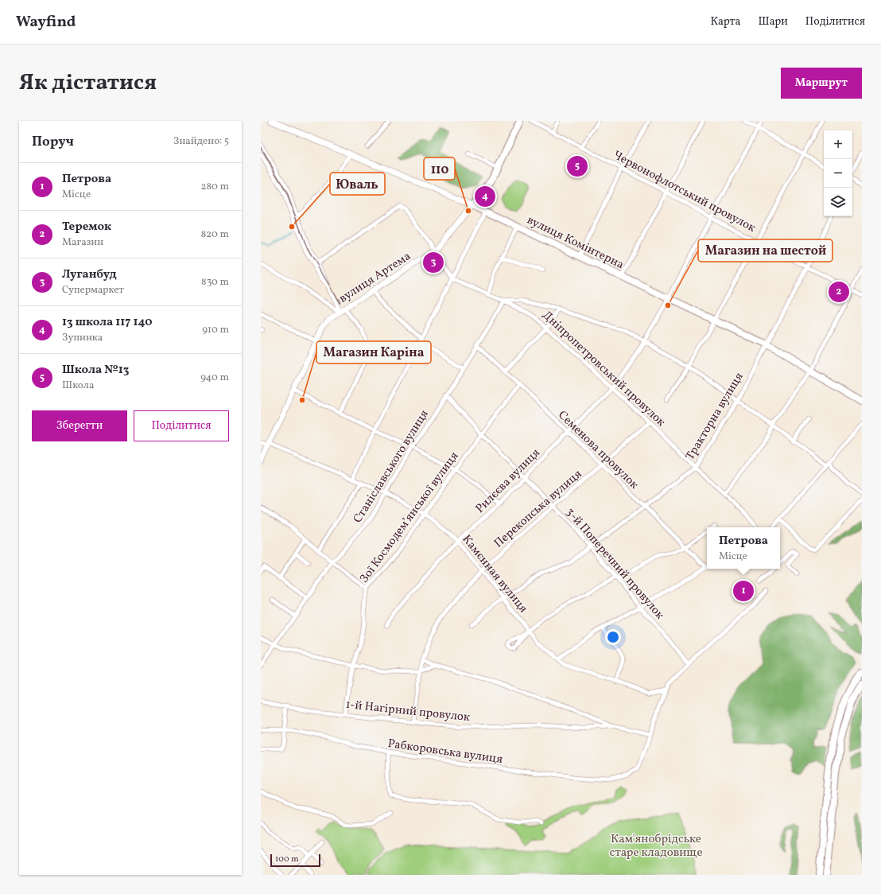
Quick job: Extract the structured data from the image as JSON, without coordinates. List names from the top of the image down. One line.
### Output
{"streets":{"main road":["вулиця Комінтерна","вулиця Артема"],"street":["Червонофлотський провулок","Дніпропетровський провулок","Тракторна вулиця","Семенова провулок","Станіславського вулиця","Рилєєва вулиця","Перекопська вулиця","Зої Космодем’янської вулиця","3-й Поперечний провулок","Камєнная вулиця","1-й Нагірний провулок","Рабкоровська вулиця"]},"crossings":[["Червонофлотський провулок","Тракторна вулиця"],["вулиця Комінтерна","вулиця Артема"],["вулиця Комінтерна","Тракторна вулиця"],["вулиця Комінтерна","Рилєєва вулиця"],["вулиця Артема","Камєнная вулиця"],["Дніпропетровський провулок","Тракторна вулиця"],["Дніпропетровський провулок","Станіславського вулиця"],["Дніпропетровський провулок","Рилєєва вулиця"],["Дніпропетровський провулок","Перекопська вулиця"],["Тракторна вулиця","Семенова провулок"],["Тракторна вулиця","3-й Поперечний провулок"],["Тракторна вулиця","Камєнная вулиця"],["Семенова провулок","Станіславського вулиця"],["Семенова провулок","Рилєєва вулиця"],["Семенова провулок","Перекопська вулиця"],["Семенова провулок","Зої Космодем’янської вулиця"],["Станіславського вулиця","3-й Поперечний провулок"],["Станіславського вулиця","Камєнная вулиця"],["Рилєєва вулиця","3-й Поперечний провулок"],["Рилєєва вулиця","Камєнная вулиця"],["Перекопська вулиця","3-й Поперечний провулок"],["Перекопська вулиця","Камєнная вулиця"],["Перекопська вулиця","1-й Нагірний провулок"],["Зої Космодем’янської вулиця","3-й Поперечний провулок"],["Зої Космодем’янської вулиця","Камєнная вулиця"],["Зої Космодем’янської вулиця","1-й Нагірний провулок"]],"parks":["Кам'янобрідське старе кладовище"],"places":["110","Юваль","Магазин на шестой","Магазин Каріна"],"scale_bar":"100 m","page":{"header":"Wayfind","nav":["Карта","Шари","Поділитися"],"title":"Як дістатися","buttons":["Маршрут",["Зберегти","Поділитися"]],"heading":["Поруч","Знайдено: 5"],"map_buttons":["+","−"],"pins":["5","4","3","2","1"],"list":[{"mark":"1","name":"Петрова","note":"Місце","value":"280 m"},{"mark":"2","name":"Теремок","note":"Магазин","value":"820 m"},{"mark":"3","name":"Луганбуд","note":"Супермаркет","value":"830 m"},{"mark":"4","name":"13 школа 117 140","note":"Зупинка","value":"910 m"},{"mark":"5","name":"Школа №13","note":"Школа","value":"940 m"}],"popup":["Петрова","Місце"],"scale":"100 m"}}
